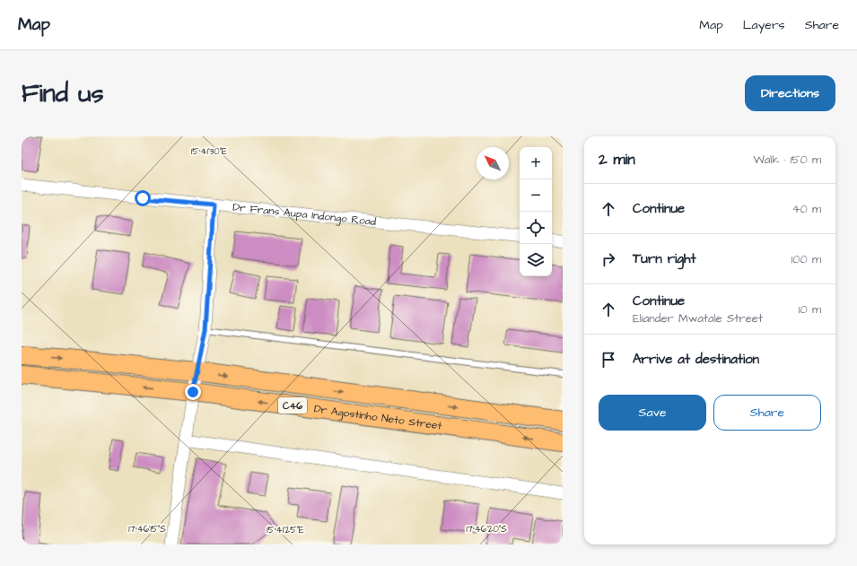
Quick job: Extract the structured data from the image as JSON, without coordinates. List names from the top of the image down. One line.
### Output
{"streets":{"main road":["C46","Dr Agostinho Neto Street"],"street":["Dr Frans Aupa Indongo Road"]},"north":"top left","page":{"header":"Map","nav":["Map","Layers","Share"],"buttons":["Directions",["Save","Share"]],"title":"Find us","heading":["2 min","Walk · 150 m"],"map_buttons":["+","−"],"list":[["Continue","40 m"],["Turn right","100 m"],["Continue","Eliander Mwatale Street","10 m"],"Arrive at destination"]},"coordinates":["15°41'30\"E","17°46'15\"S","17°46'20\"S","15°41'25\"E"]}
